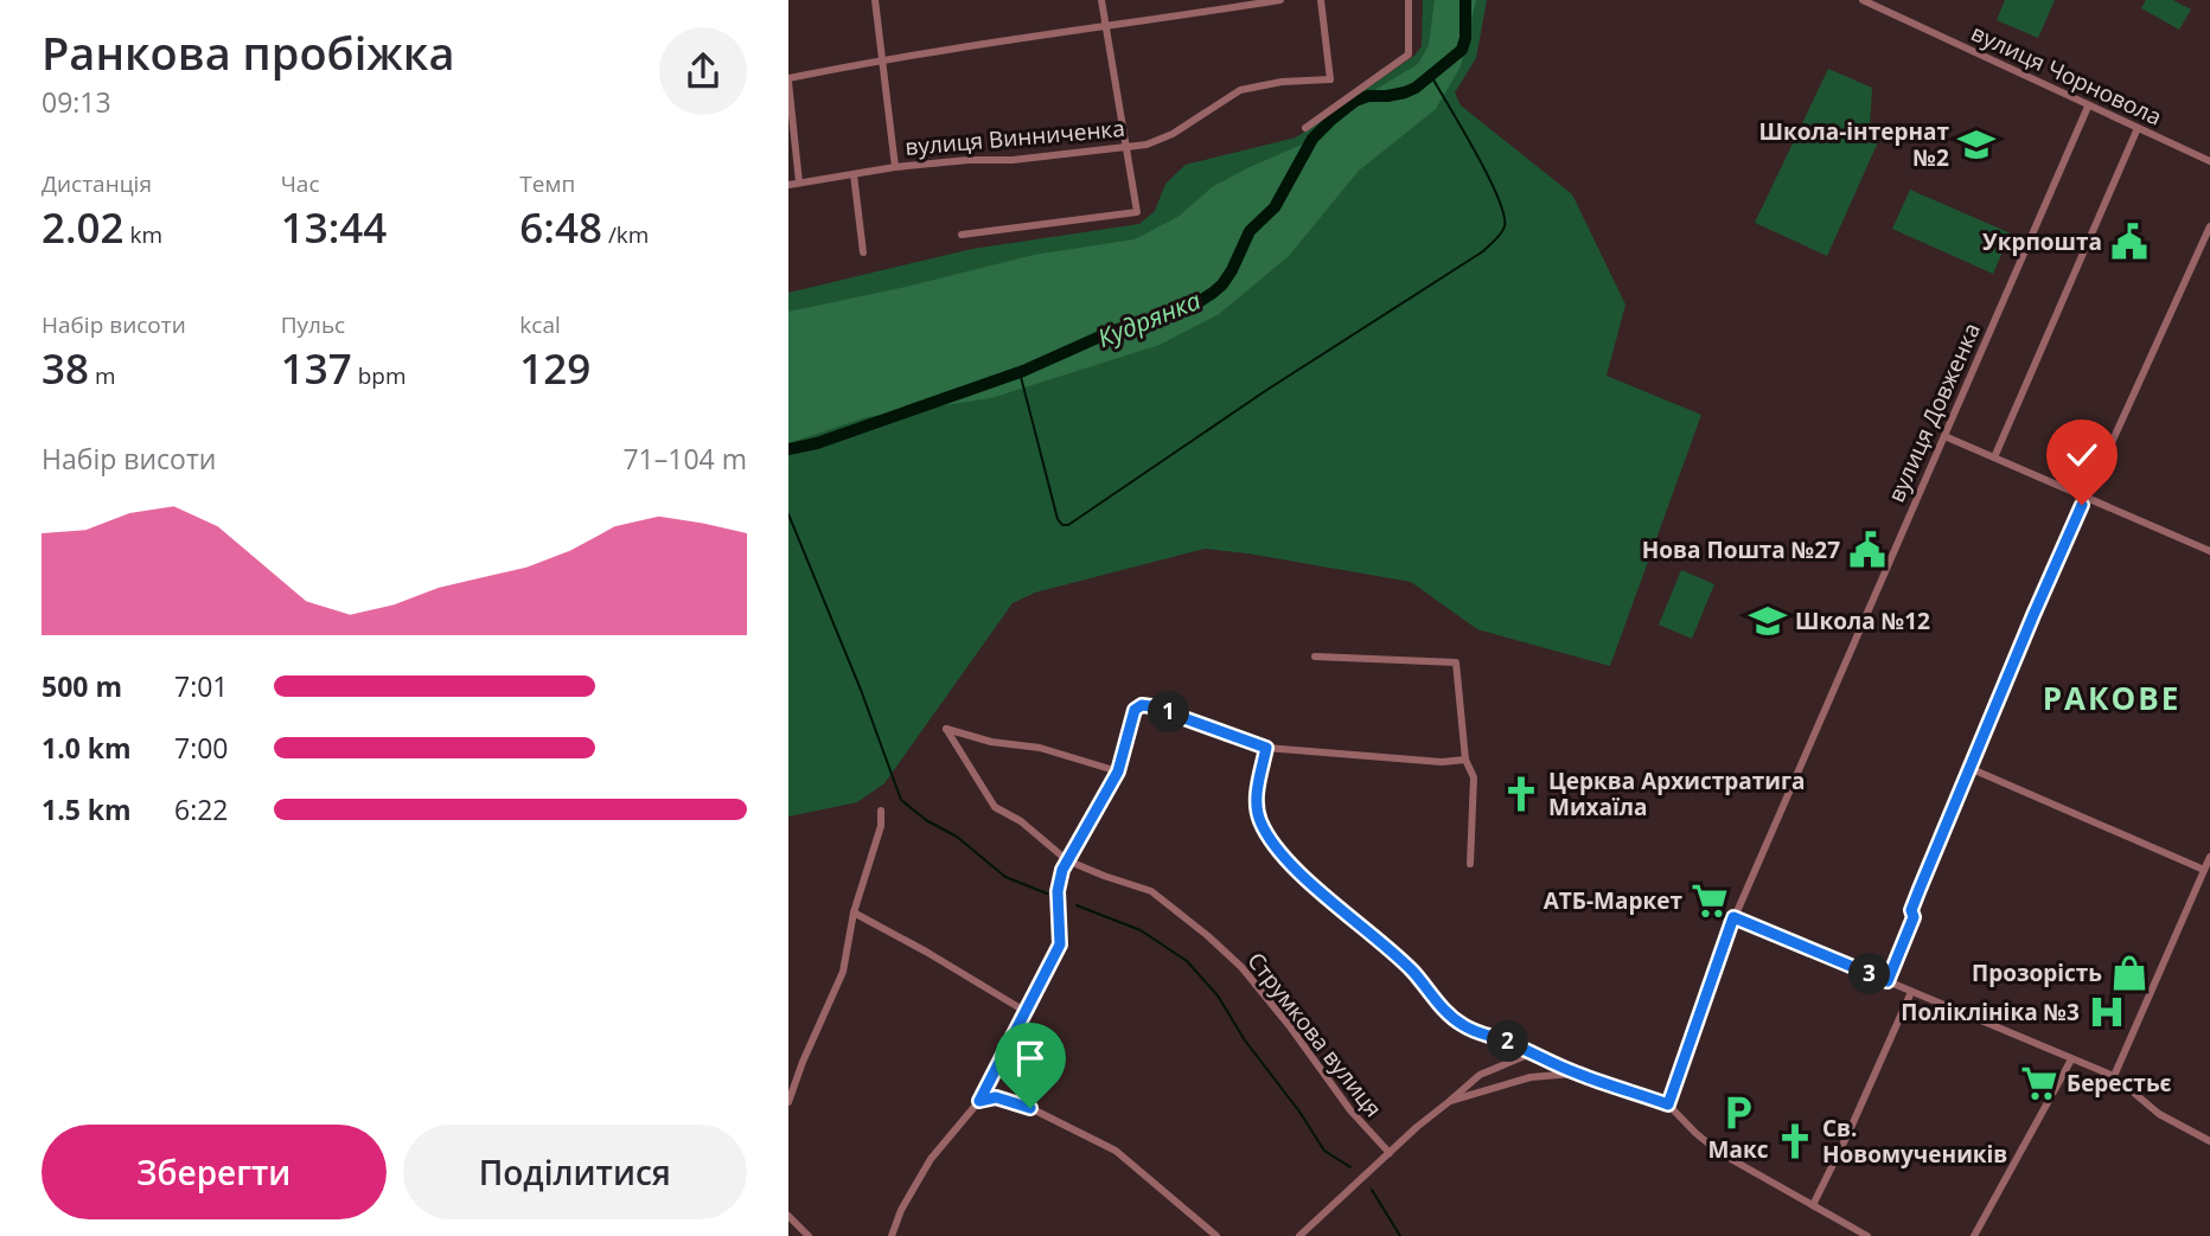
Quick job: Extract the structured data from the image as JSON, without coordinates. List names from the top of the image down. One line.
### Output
{"streets":{"street":["вулиця Чорновола","вулиця Винниченка","вулиця Довженка","Струмкова вулиця"]},"crossings":[["вулиця Чорновола","вулиця Довженка"]],"districts":["РАКОВЕ"],"water":["Кудрянка"],"places":{"school or university":["Школа-інтернат №2","Школа №12"],"public building":["Укрпошта","Нова Пошта №27"],"church":["Церква Архистратига Михаїла","Св. Новомучеників"],"supermarket":["АТБ-Маркет","Берестьє"],"shop":["Прозорість"],"hospital":["Поліклініка №3"],"parking":["Макс"]},"page":{"heading":["Ранкова пробіжка","09:13"],"stats":[["Дистанція","2.02 km"],["Час","13:44"],["Темп","6:48 /km"],["Набір висоти","38 m"],["Пульс","137 bpm"],["kcal","129"]],"chart":["Набір висоти","71–104 m"],"list":[{"name":"500 m","note":"7:01"},{"name":"1.0 km","note":"7:00"},{"name":"1.5 km","note":"6:22"}],"pins":["1","3","2"],"buttons":["Зберегти","Поділитися"]}}
